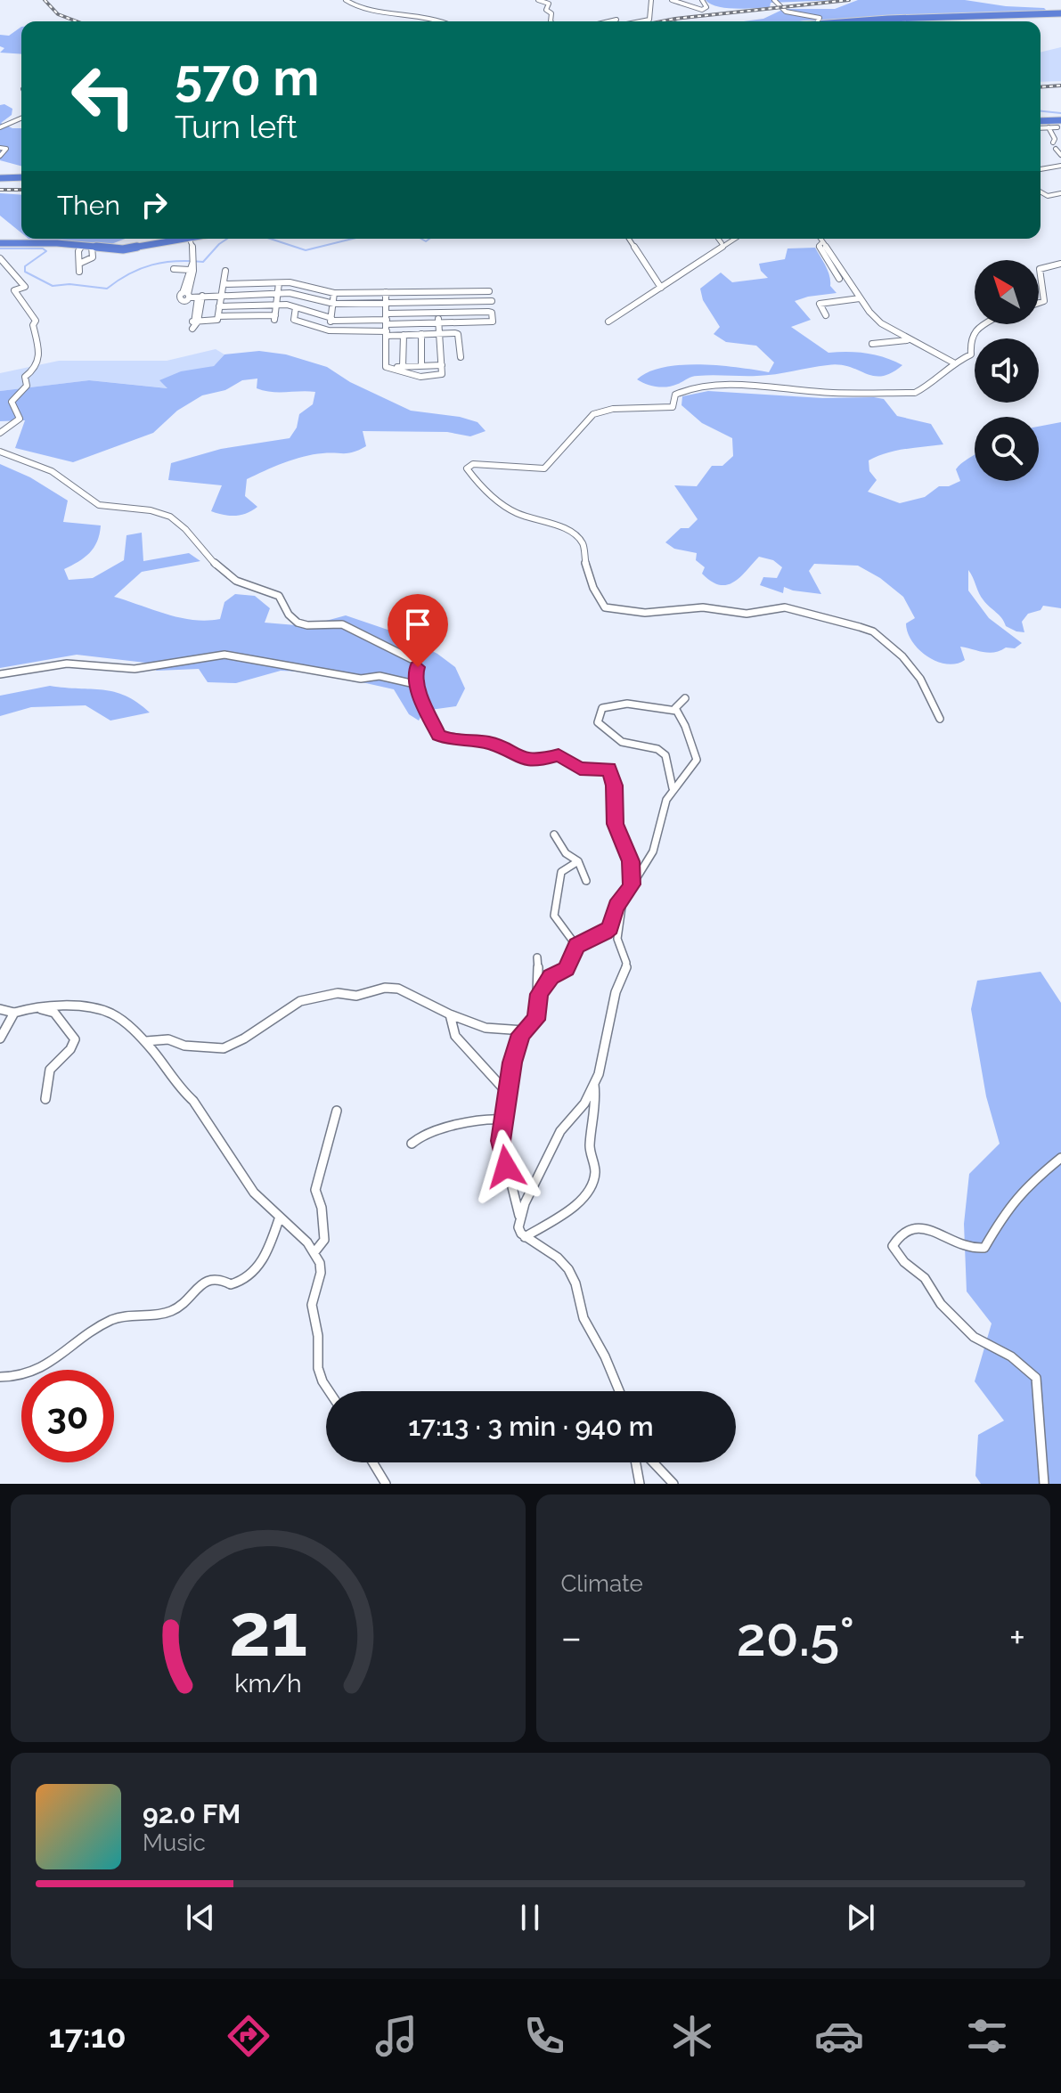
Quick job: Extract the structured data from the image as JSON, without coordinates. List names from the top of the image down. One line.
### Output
{"north":"top left","page":{"turn":["570 m","Turn left"],"then":"Then","limit":"30","trip":"17:13 · 3 min · 940 m","tile":"Climate","heat":["−","20.5°","+"],"song":["92.0 FM","Music"],"tabs":"17:10","gauge":["21","km/h"]}}
